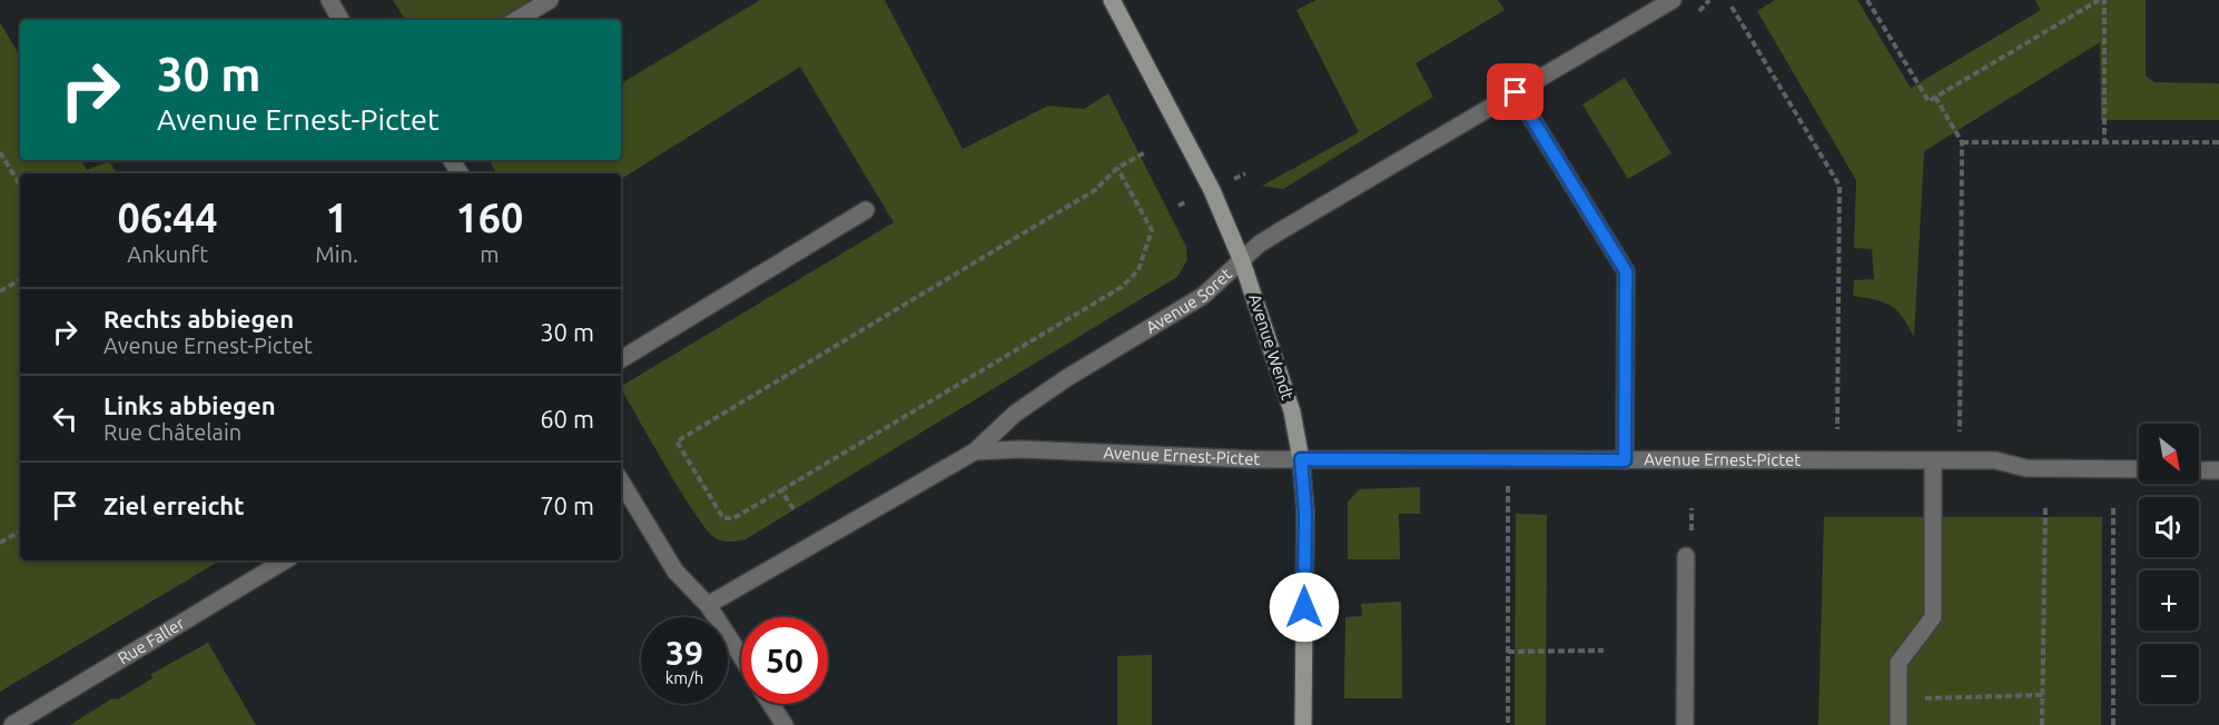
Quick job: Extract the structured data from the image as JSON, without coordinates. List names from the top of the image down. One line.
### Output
{"streets":{"main road":["Avenue Wendt"],"street":["Avenue Soret","Avenue Ernest-Pictet","Rue Faller"]},"crossings":[["Avenue Soret","Avenue Wendt"],["Avenue Soret","Avenue Ernest-Pictet"],["Avenue Wendt","Avenue Ernest-Pictet"]],"north":"bottom right","page":{"turn":["30 m","Avenue Ernest-Pictet"],"eta":["06:44","Ankunft","1","Min.","160","m"],"list":[{"name":"Rechts abbiegen","note":"Avenue Ernest-Pictet","value":"30 m"},{"name":"Links abbiegen","note":"Rue Châtelain","value":"60 m"},{"name":"Ziel erreicht","value":"70 m"}],"map_buttons":["+","−"],"speed":"39 km/h","limit":"50"}}
